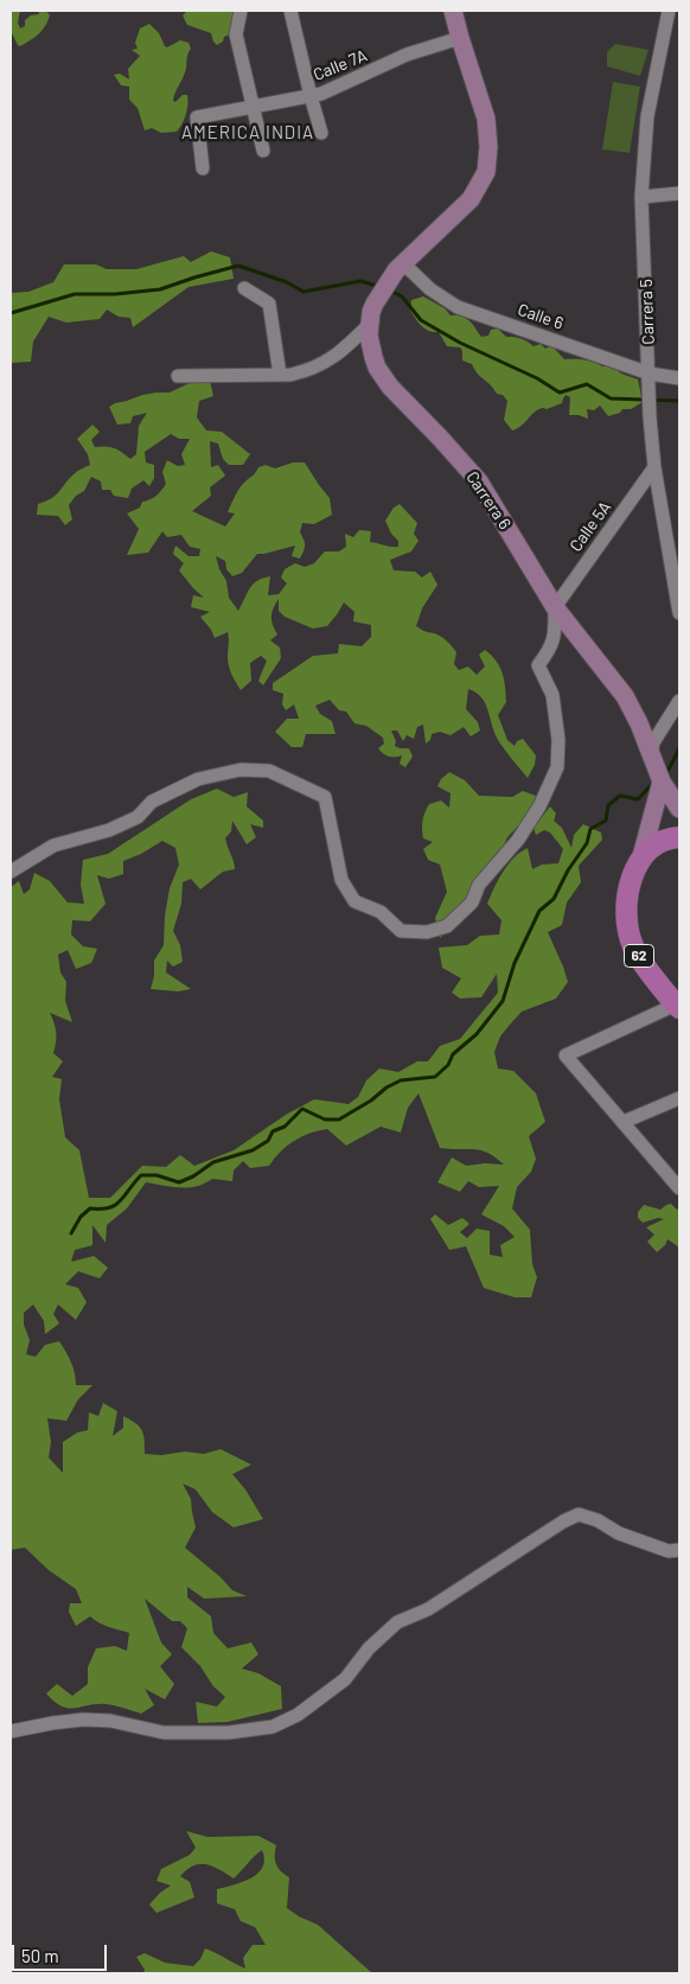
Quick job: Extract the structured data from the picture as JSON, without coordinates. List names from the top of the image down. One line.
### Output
{"streets":{"main road":["Carrera 6","62"],"street":["Calle 7A","Carrera 5","Calle 6","Calle 5A"]},"crossings":[["Calle 7A","Carrera 6"],["Carrera 5","Calle 6"],["Carrera 5","Calle 5A"],["Calle 6","Carrera 6"],["Carrera 6","Calle 5A"]],"districts":["AMERICA INDIA"],"scale_bar":"50 m"}
